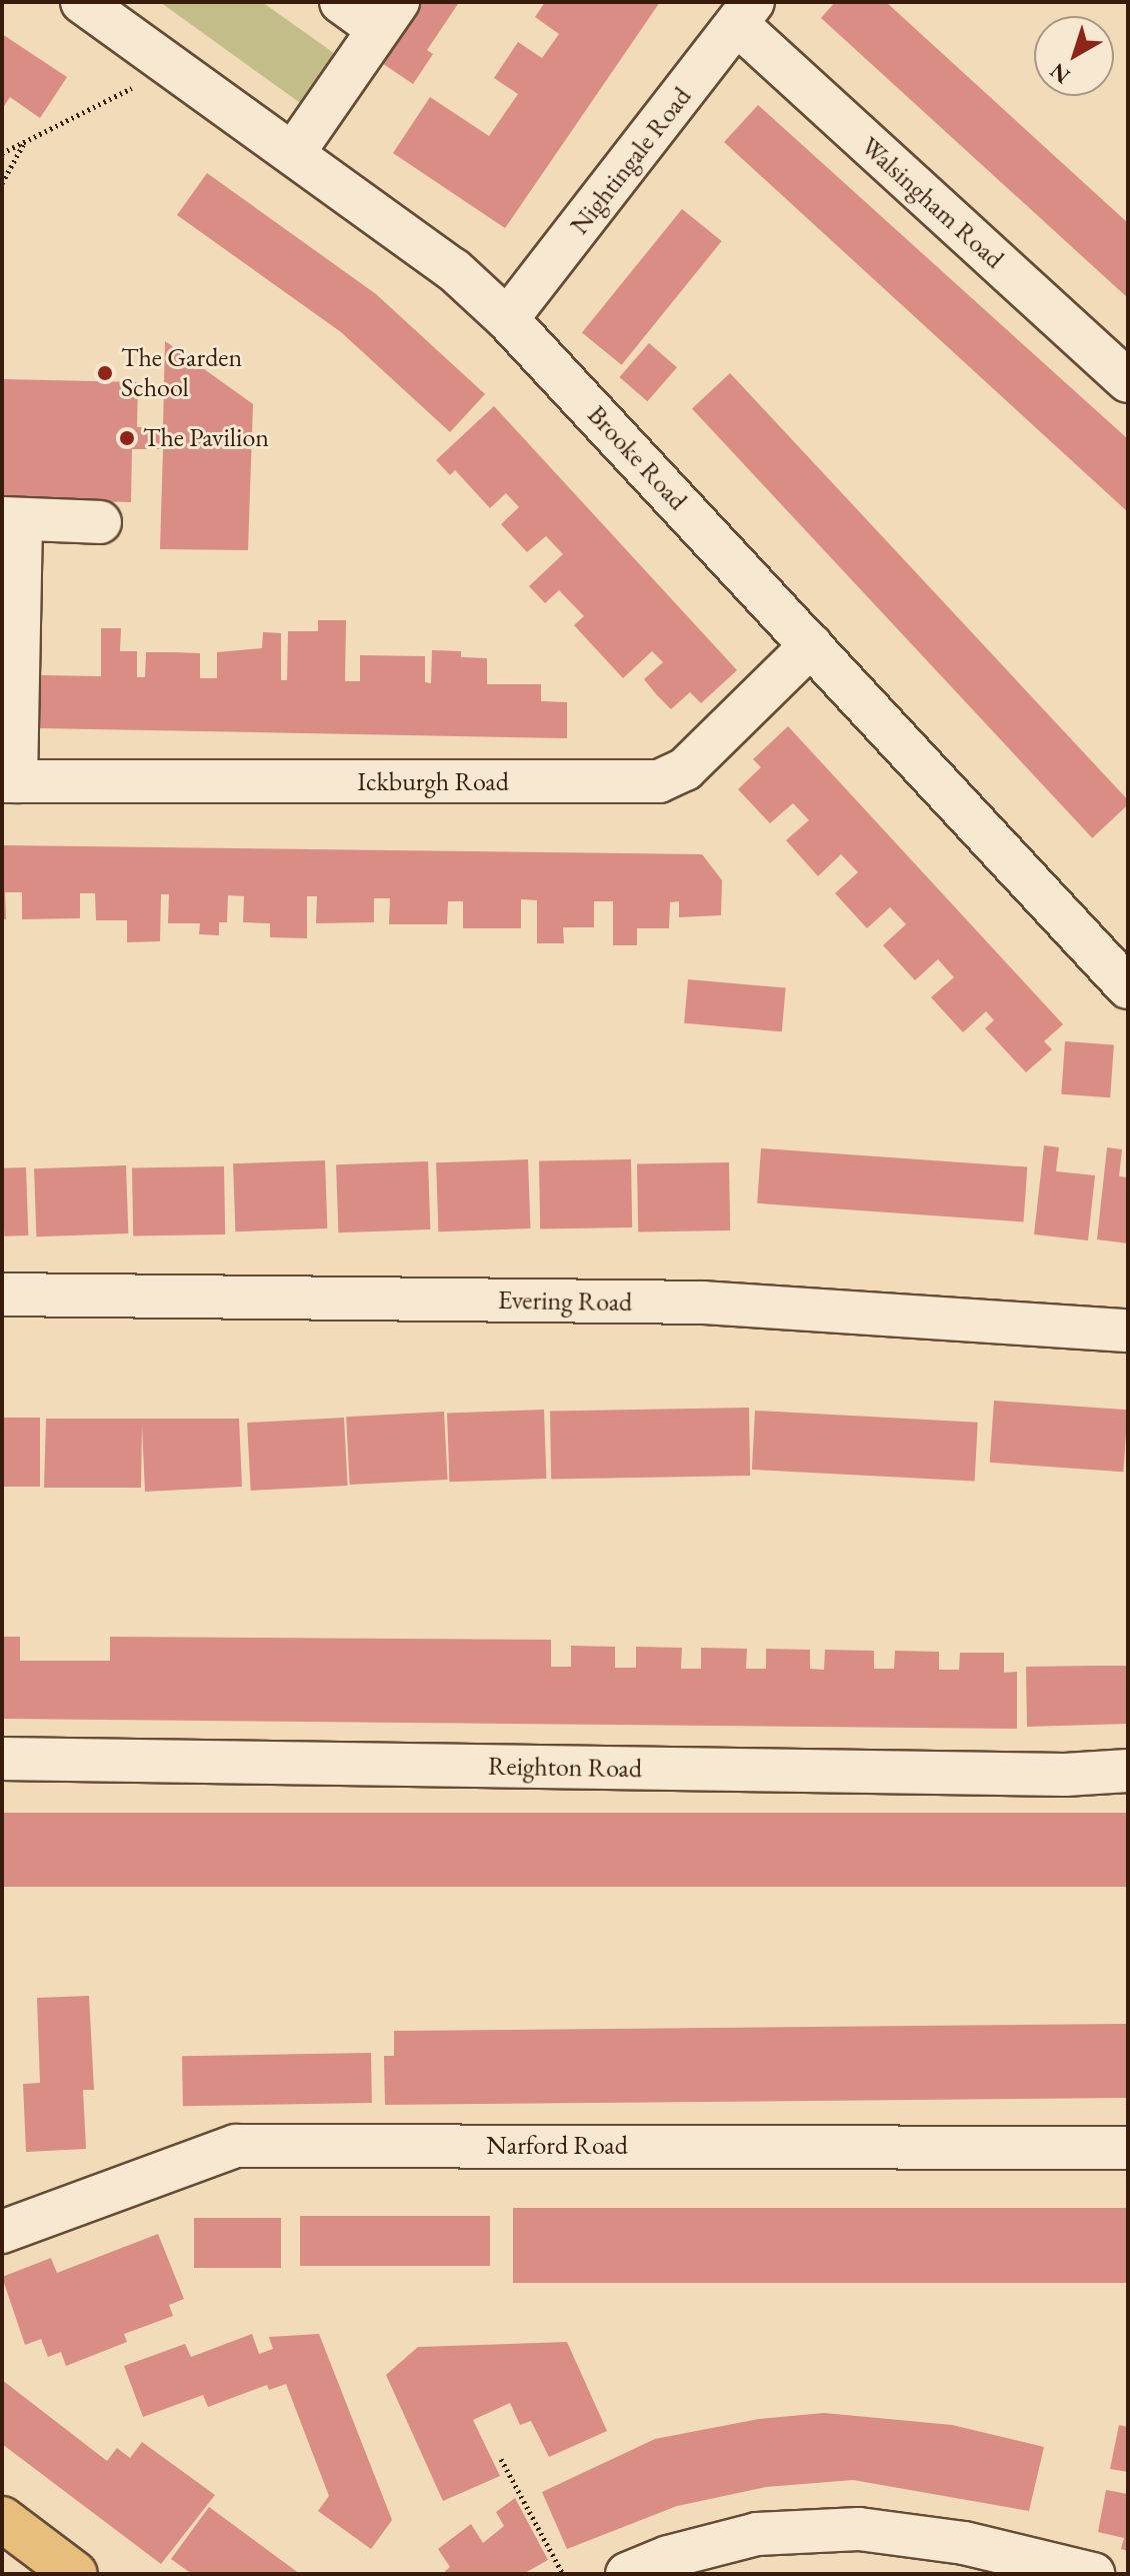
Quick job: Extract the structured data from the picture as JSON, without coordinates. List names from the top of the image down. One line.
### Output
{"streets":{"street":["Nightingale Road","Walsingham Road","Brooke Road","Ickburgh Road","Evering Road","Reighton Road","Narford Road"]},"crossings":[["Nightingale Road","Walsingham Road"],["Nightingale Road","Brooke Road"],["Brooke Road","Ickburgh Road"]],"places":["The Garden School","The Pavilion"],"north":"bottom left"}
